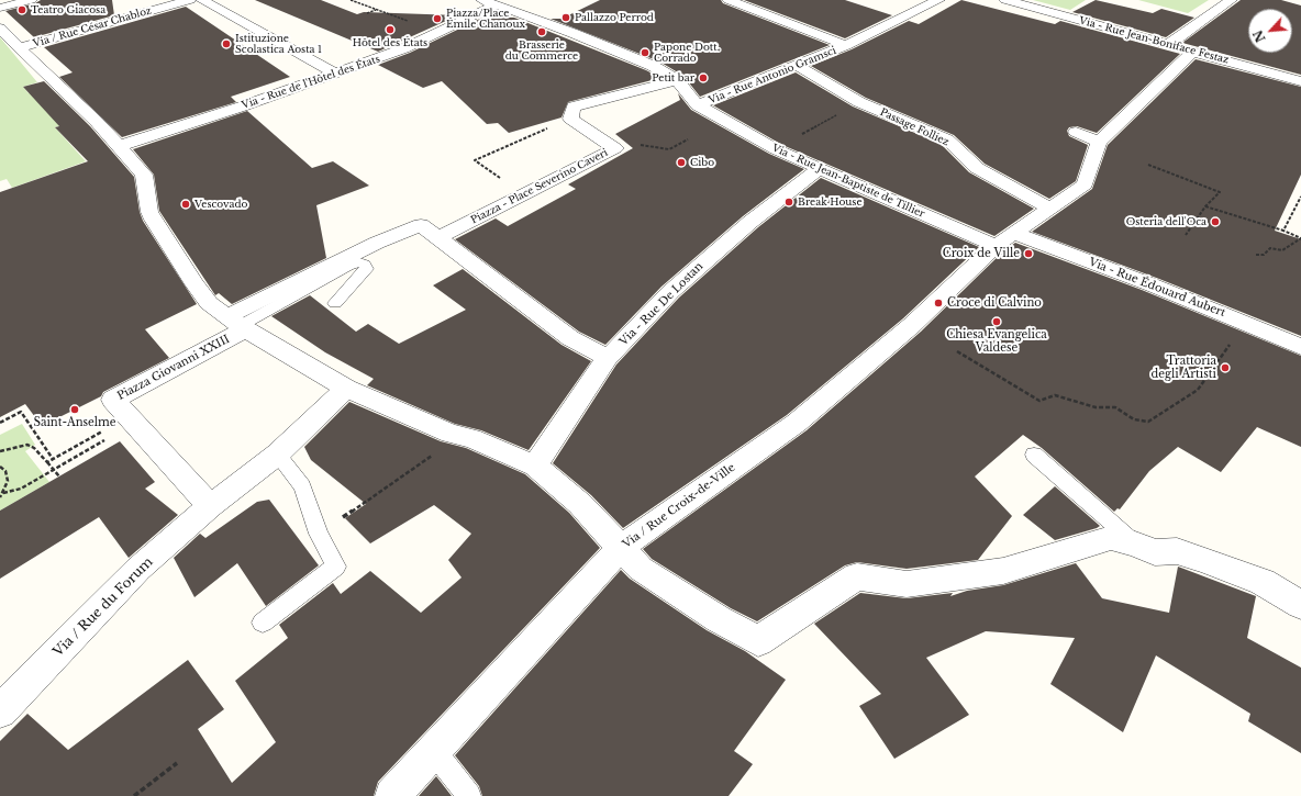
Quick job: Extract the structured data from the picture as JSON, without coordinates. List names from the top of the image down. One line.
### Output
{"streets":{"street":["Via / Rue César Chabloz","Via - Rue Jean-Boniface Festaz","Via - Rue Antonio Gramsci","Via - Rue de l'Hôtel des États","Passage Folliez","Via - Rue Jean-Baptiste de Tillier","Piazza - Place Severino Caveri","Via - Rue Édouard Aubert","Via - Rue De Lostan","Piazza Giovanni XXIII","Via / Rue Croix-de-Ville","Via / Rue du Forum"]},"crossings":[["Via - Rue Antonio Gramsci","Passage Folliez"],["Via - Rue Antonio Gramsci","Via - Rue Jean-Baptiste de Tillier"],["Via - Rue de l'Hôtel des États","Via - Rue Jean-Baptiste de Tillier"],["Passage Folliez","Via / Rue Croix-de-Ville"],["Via - Rue Jean-Baptiste de Tillier","Via - Rue Édouard Aubert"],["Via - Rue Jean-Baptiste de Tillier","Via - Rue De Lostan"],["Via - Rue Jean-Baptiste de Tillier","Via / Rue Croix-de-Ville"],["Via - Rue Édouard Aubert","Via / Rue Croix-de-Ville"],["Piazza Giovanni XXIII","Via / Rue du Forum"]],"places":["Teatro Giacosa","Pallazzo Perrod","Piazza/Place Émile Chanoux","Hôtel des États","Brasserie du Commerce","Istituzione Scolastica Aosta 1","Papone Dott. Corrado","Petit bar","Cibo","Break House","Vescovado","Osteria dell'Oca","Croix de Ville","Croce di Calvino","Chiesa Evangelica Valdese","Trattoria degli Artisti","Saint-Anselme"],"north":"bottom left"}
